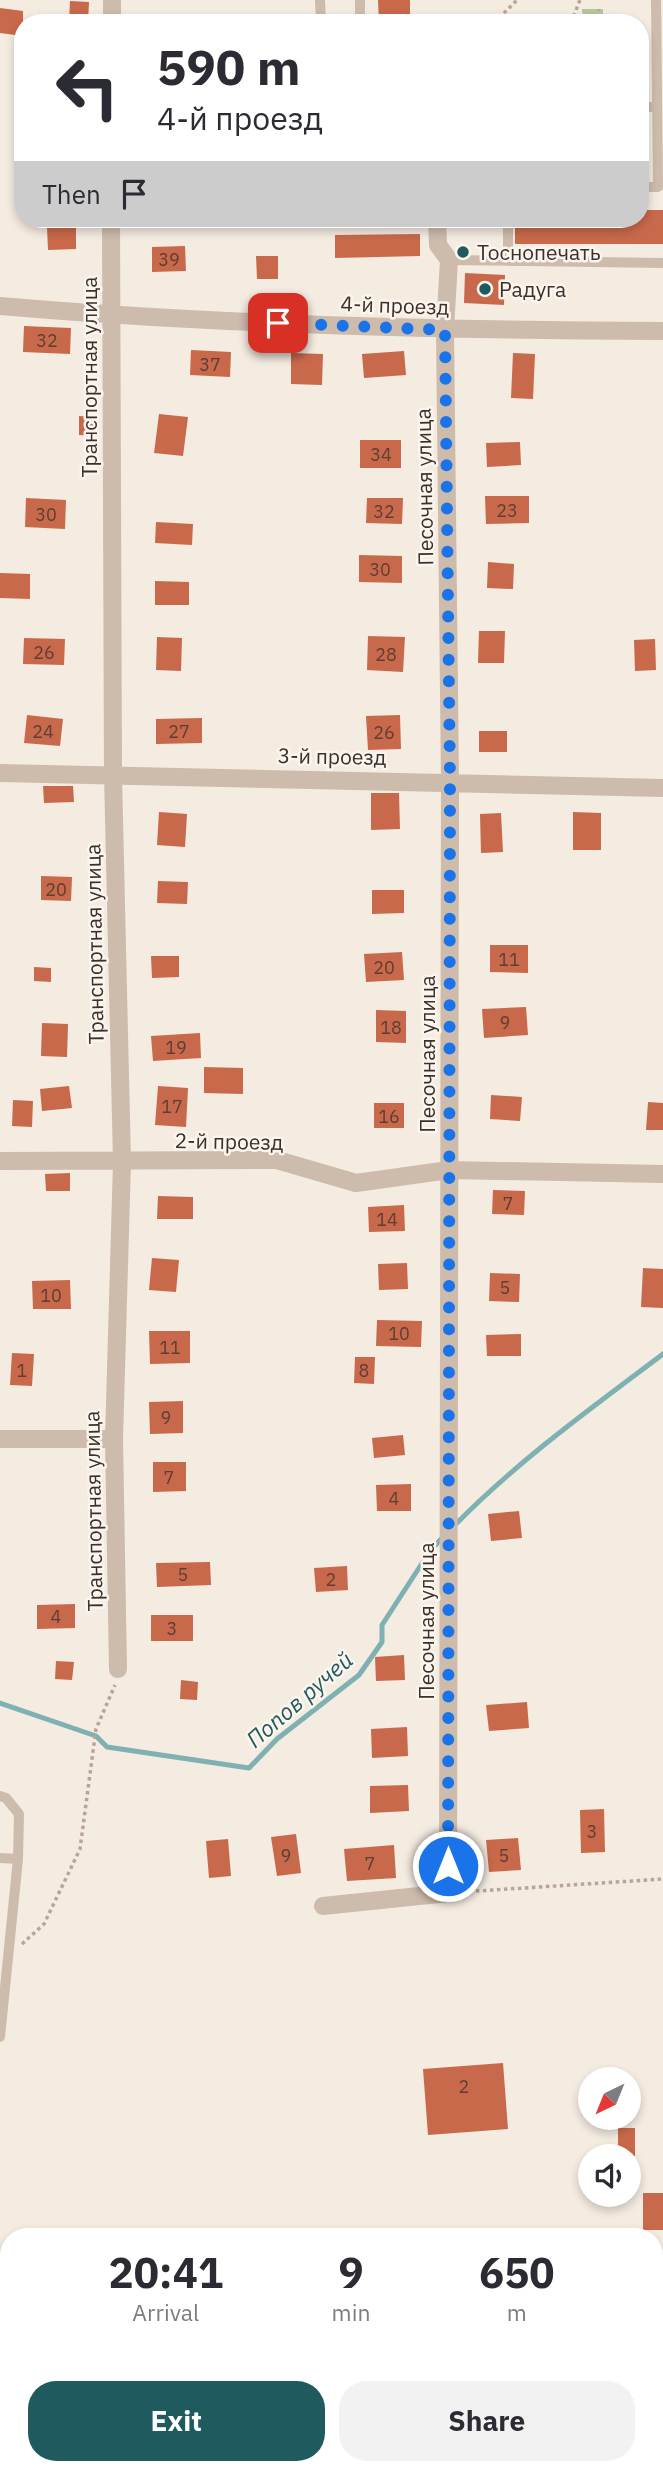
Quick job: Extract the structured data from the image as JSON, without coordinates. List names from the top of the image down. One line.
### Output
{"streets":{"street":["4-й проезд","Транспортная улица","Песочная улица","3-й проезд","2-й проезд"]},"crossings":[["4-й проезд","Транспортная улица"],["4-й проезд","Песочная улица"],["Транспортная улица","3-й проезд"],["Транспортная улица","2-й проезд"],["Песочная улица","3-й проезд"],["Песочная улица","2-й проезд"]],"water":["Попов ручей"],"places":["Тоснопечать","Радуга"],"house_numbers":["39","32","37","34","23","32","30","30","26","28","24","27","26","20","11","20","9","18","19","17","16","7","14","5","10","10","11","1","8","9","7","4","5","2","4","3","3","9","5","7","2"],"north":"bottom left","page":{"turn":["590 m","4-й проезд"],"then":"Then","eta":["20:41","Arrival","9","min","650","m"],"buttons":["Exit","Share"]}}
